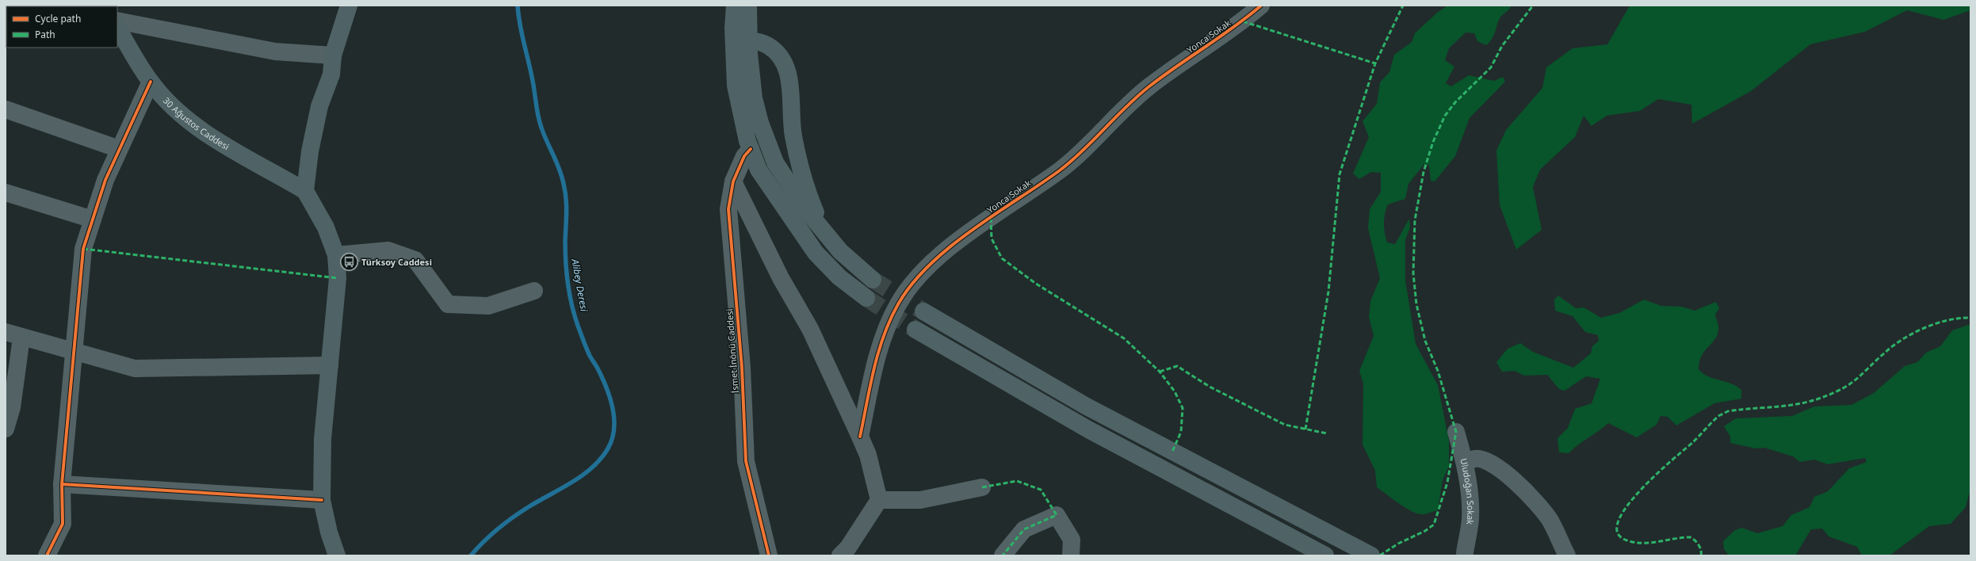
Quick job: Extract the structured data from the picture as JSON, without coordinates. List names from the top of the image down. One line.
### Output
{"streets":{"main road":["30 Ağustos Caddesi"],"street":["Yonca Sokak","İsmet İnönü Caddesi","Uludoğan Sokak"]},"water":["Alibey Deresi"],"places":{"bus stop":["Türksoy Caddesi"]},"legend":["Cycle path","Path"]}
